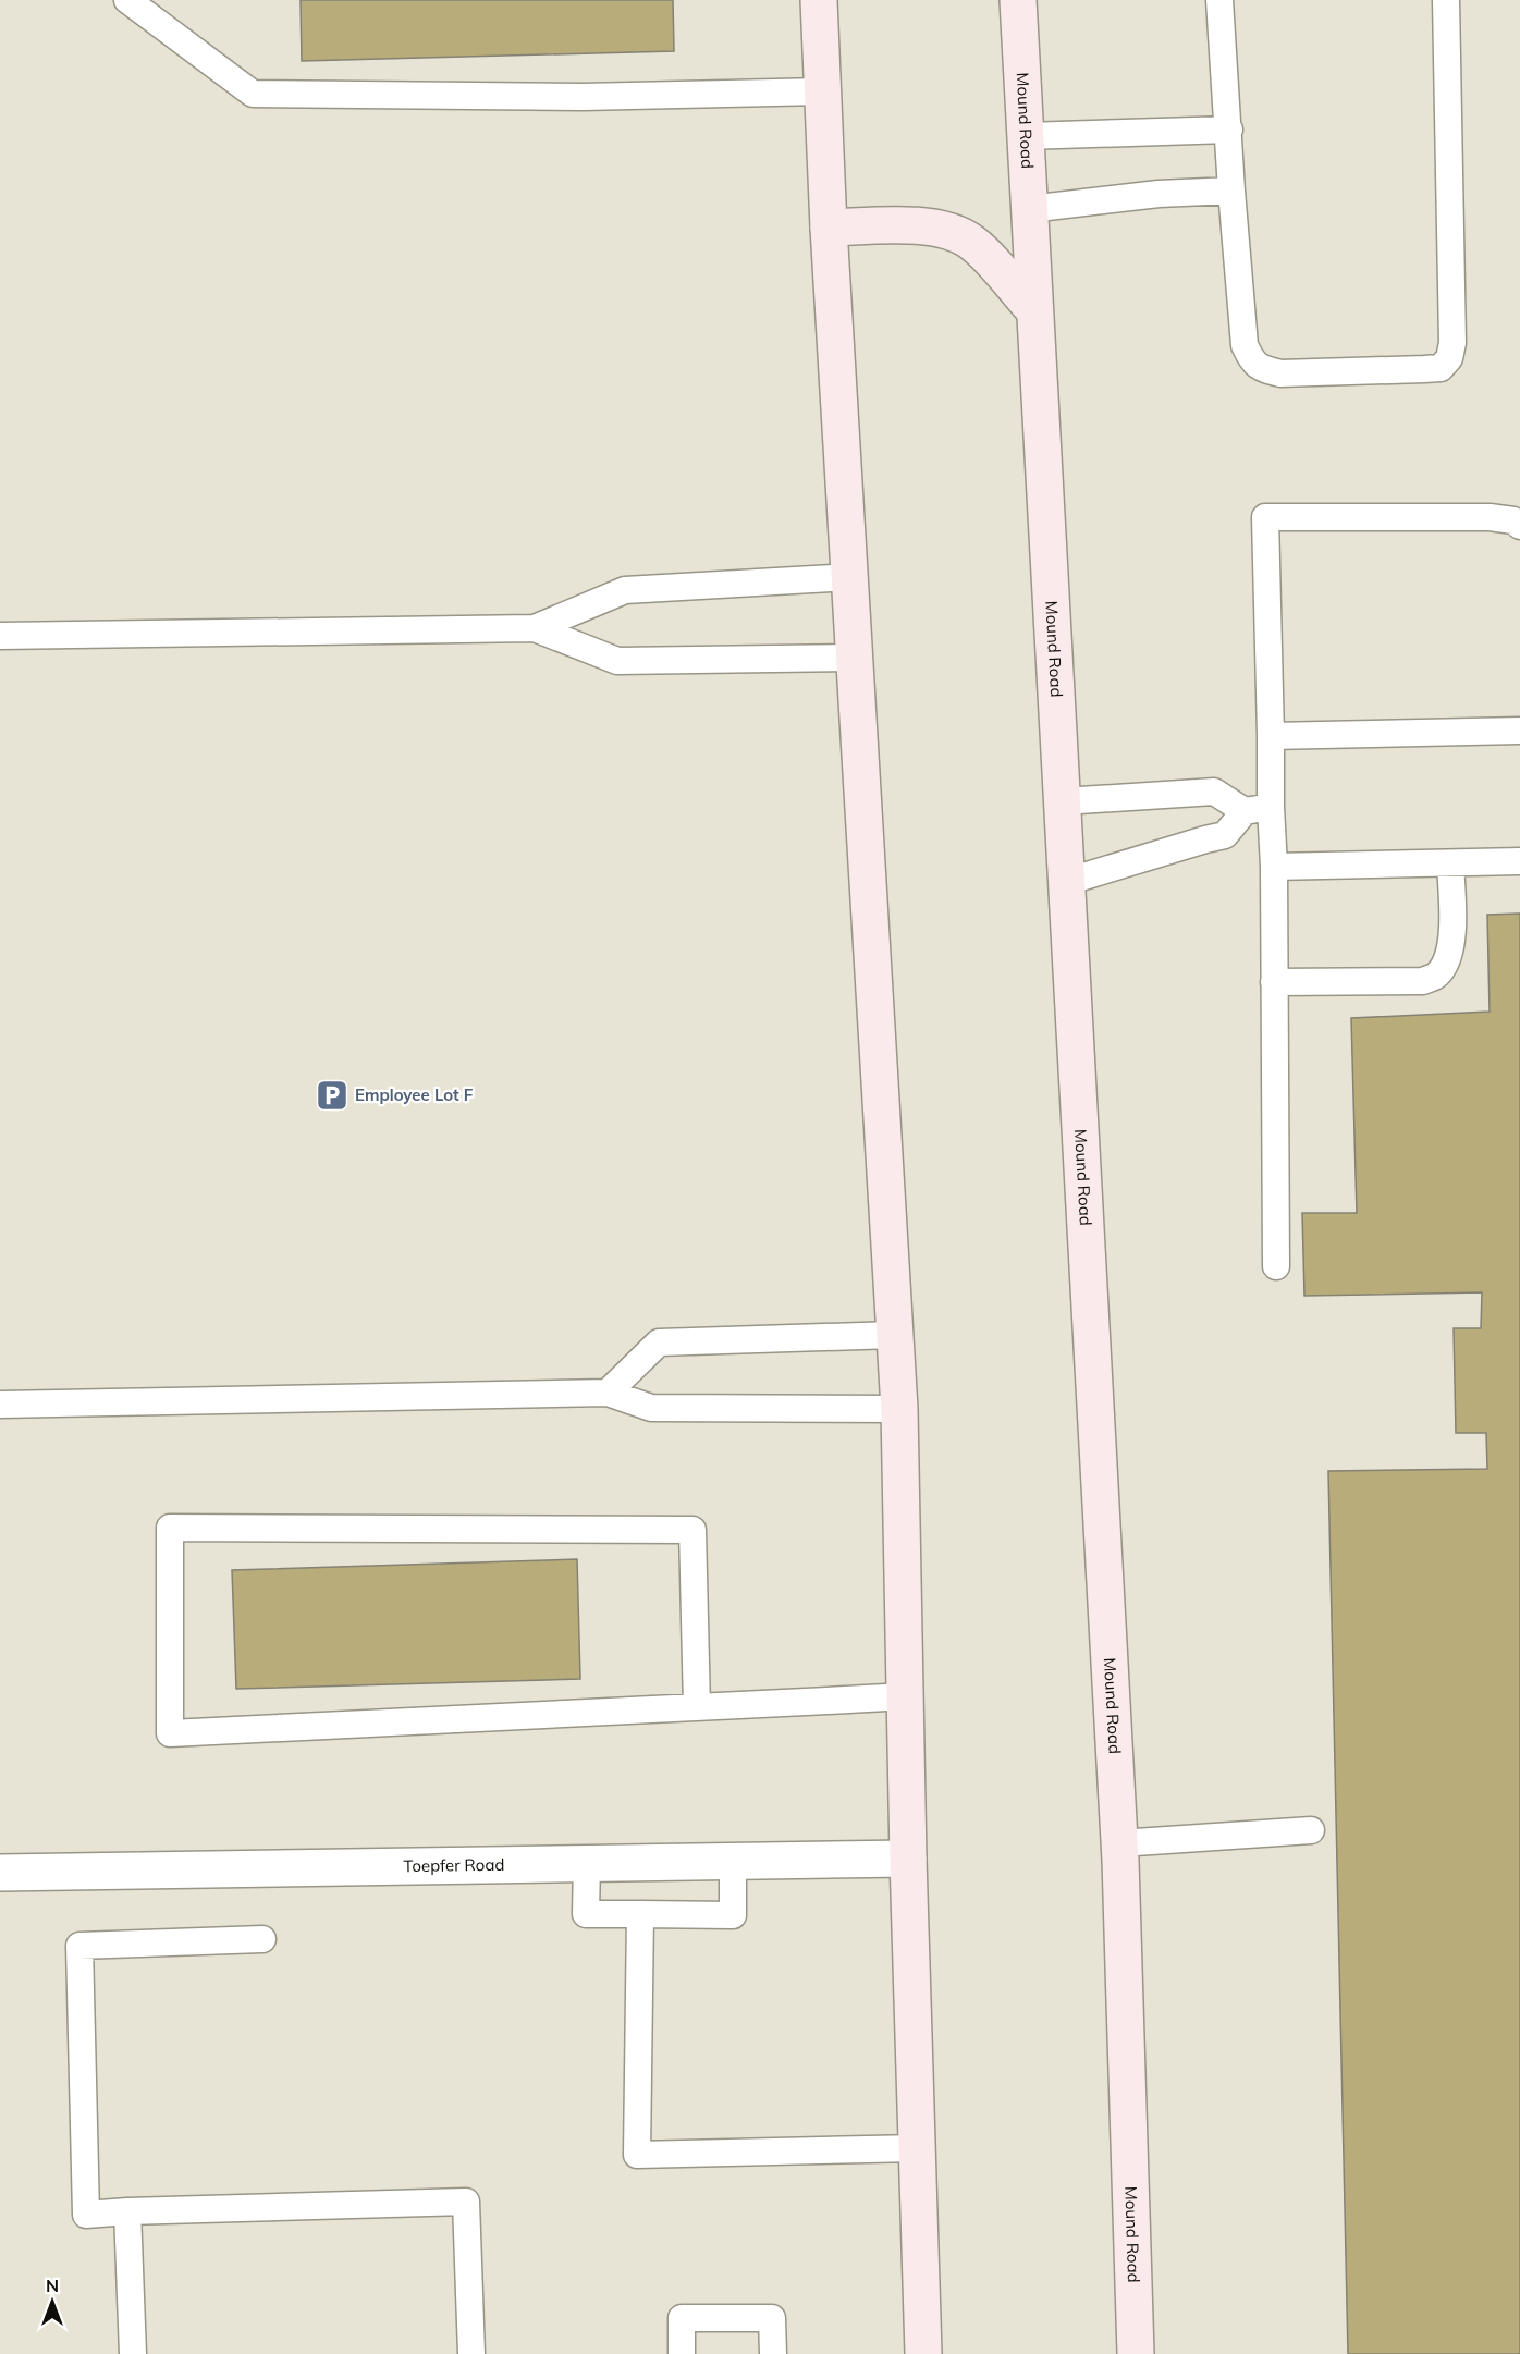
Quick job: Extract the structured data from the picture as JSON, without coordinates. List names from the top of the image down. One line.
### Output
{"streets":{"main road":["Mound Road"],"street":["Toepfer Road"]},"places":{"parking":["Employee Lot F"]},"north":"top"}
